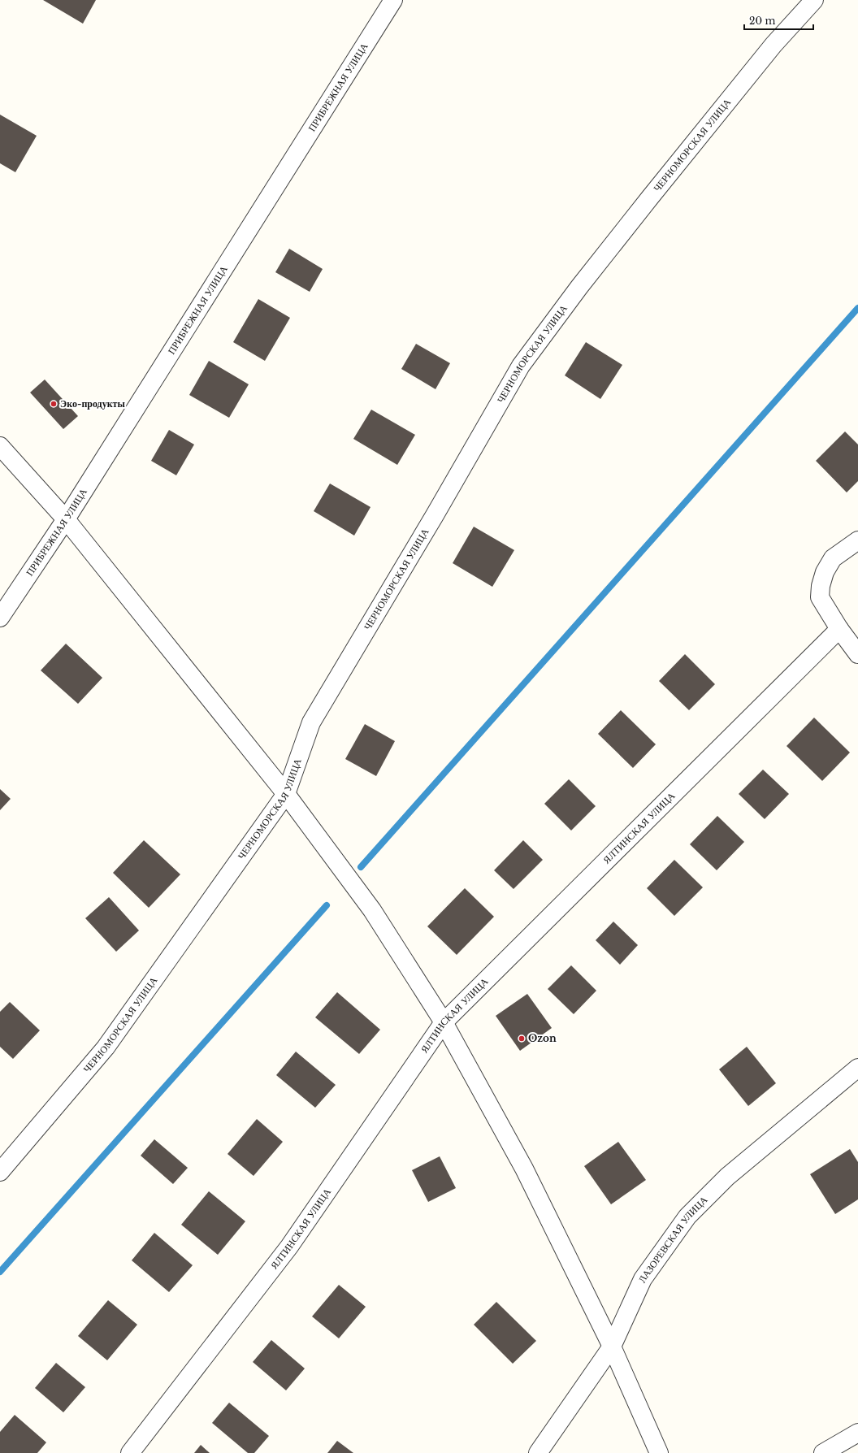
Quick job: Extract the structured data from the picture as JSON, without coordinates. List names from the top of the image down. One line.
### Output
{"streets":{"street":["ПРИБРЕЖНАЯ УЛИЦА","ЧЕРНОМОРСКАЯ УЛИЦА","ЯЛТИНСКАЯ УЛИЦА","ЛАЗОРЕВСКАЯ УЛИЦА"]},"places":["Эко-продукты","Ozon"],"scale_bar":"20 m"}
